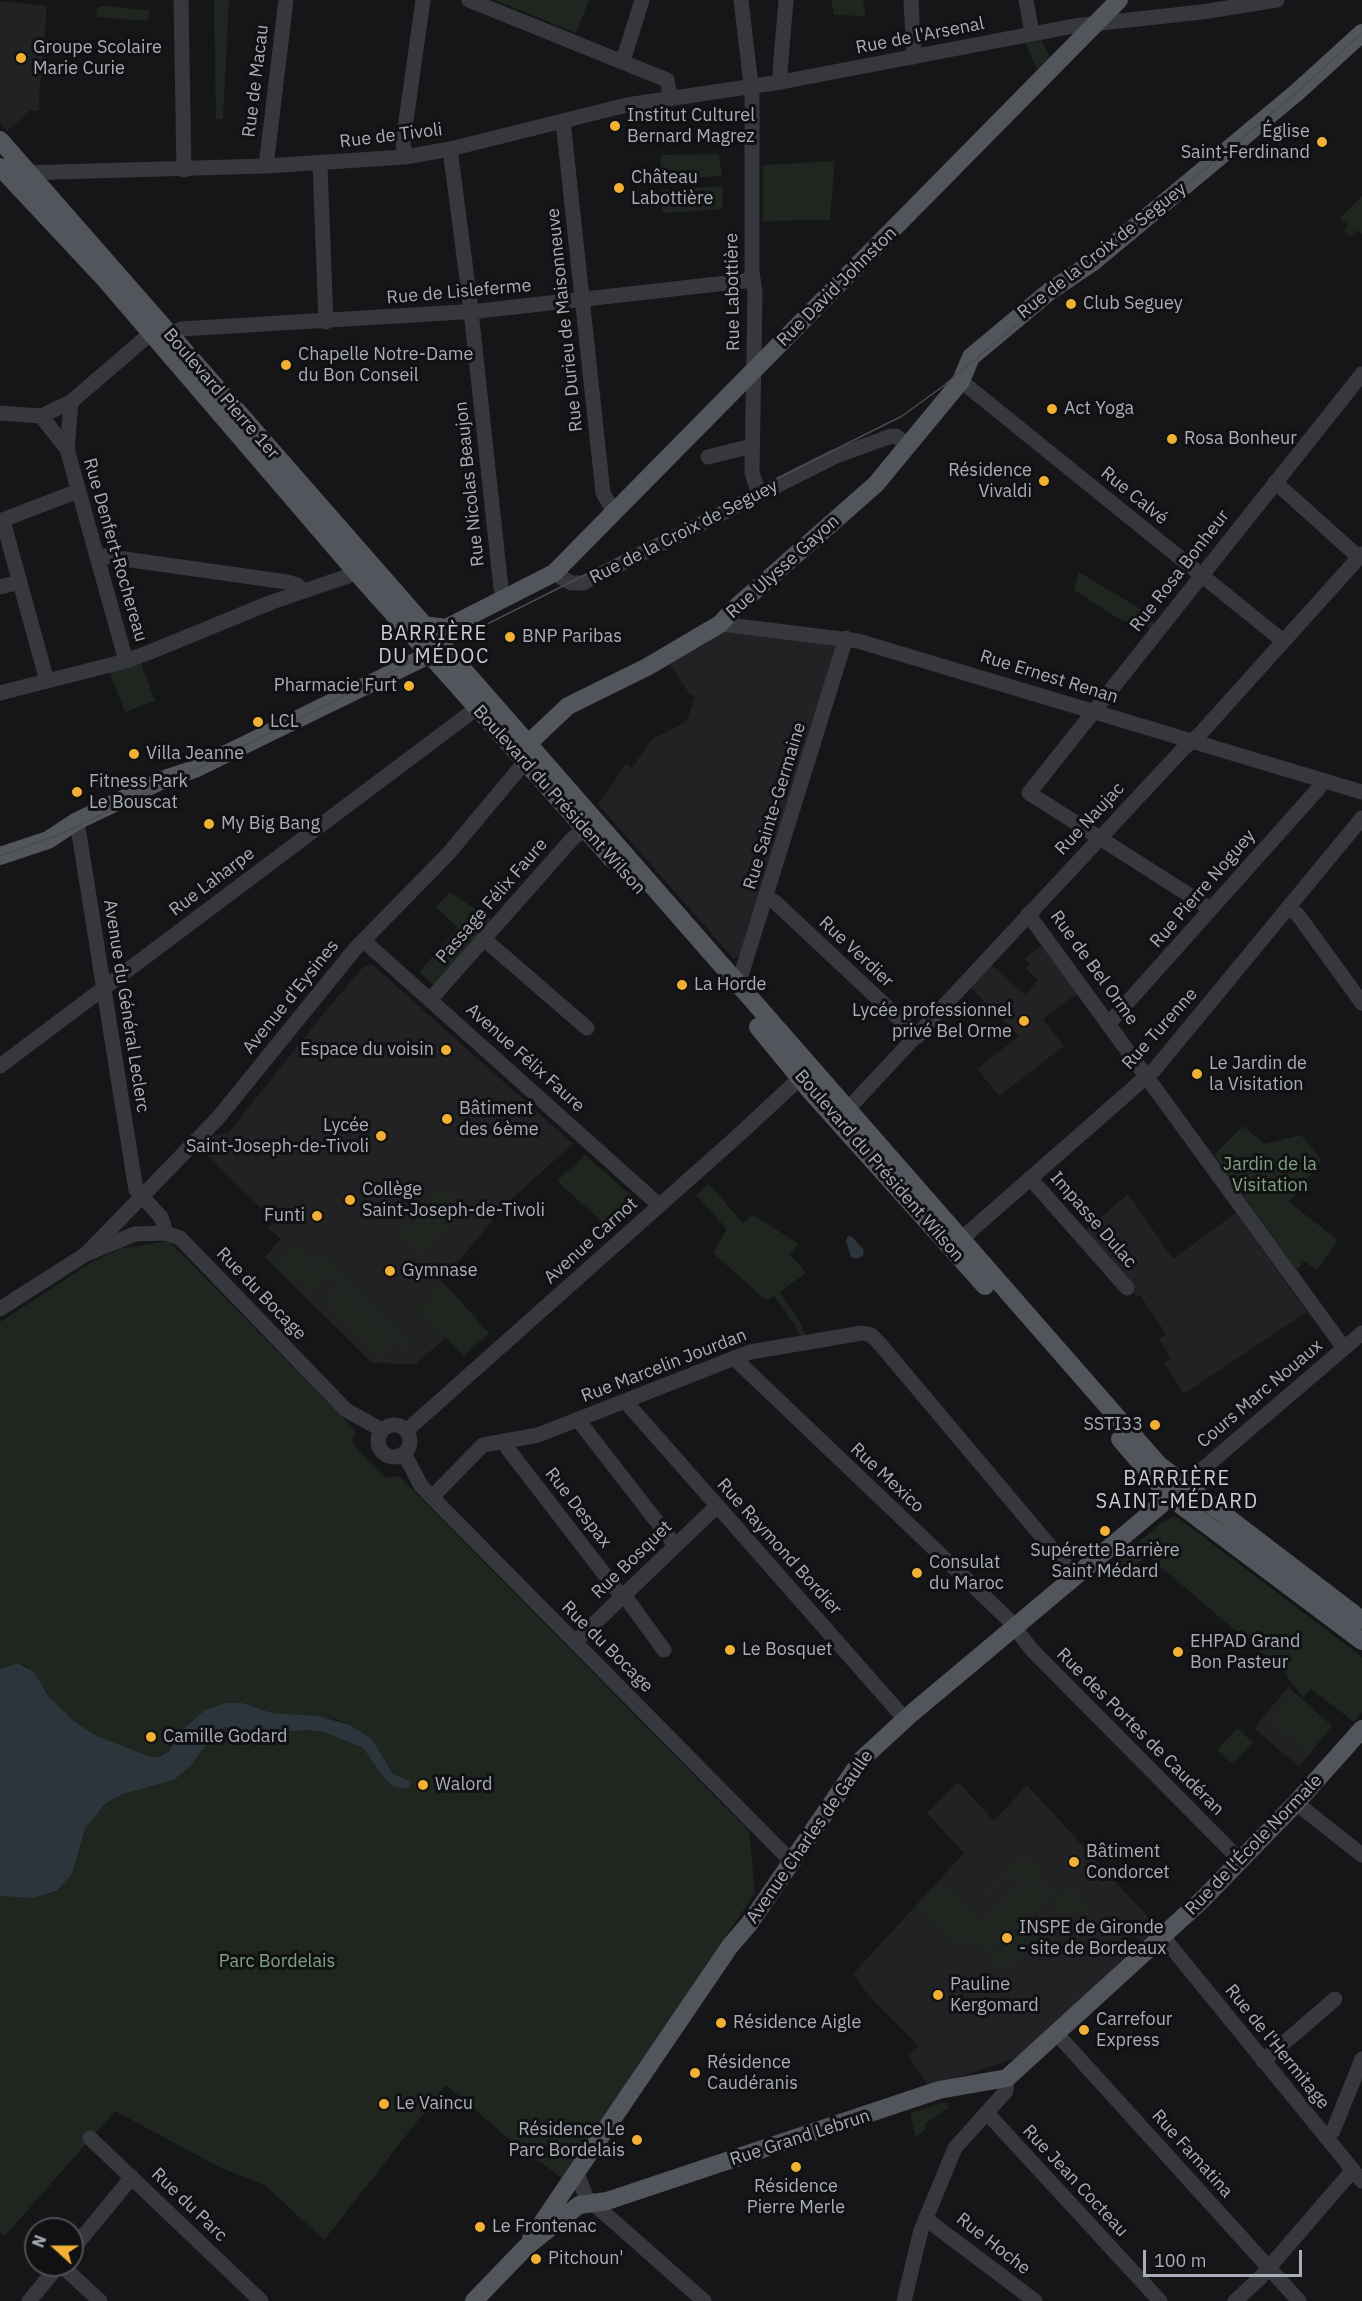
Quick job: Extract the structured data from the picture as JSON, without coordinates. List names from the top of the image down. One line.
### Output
{"streets":{"main road":["Rue de la Croix de Seguey","Rue David Johnston","Boulevard Pierre 1er","Rue Ulysse Gayon","Boulevard du Président Wilson","Avenue Charles de Gaulle","Rue de l'École Normale","Rue Grand Lebrun"],"street":["Rue de l'Arsenal","Rue de Macau","Rue de Tivoli","Rue de Lisleferme","Rue Labottière","Rue Durieu de Maisonneuve","Rue Nicolas Beaujon","Rue Calvé","Rue Denfert-Rochereau","Rue Rosa Bonheur","Rue Ernest Renan","Rue Sainte-Germaine","Rue Naujac","Rue Laharpe","Rue Pierre Noguey","Passage Félix Faure","Rue Verdier","Rue de Bel Orme","Avenue d'Eysines","Avenue du Général Leclerc","Rue Turenne","Avenue Félix Faure","Impasse Dulac","Avenue Carnot","Rue du Bocage","Rue Marcelin Jourdan","Cours Marc Nouaux","Rue Mexico","Rue Despax","Rue Raymond Bordier","Rue Bosquet","Rue des Portes de Caudéran","Rue de l'Hermitage","Rue Famatina","Rue Jean Cocteau","Rue du Parc","Rue Hoche"]},"crossings":[["Rue de l'Arsenal","Rue de Tivoli"],["Rue de l'Arsenal","Rue David Johnston"],["Rue de l'Arsenal","Rue Labottière"],["Rue de Macau","Rue de Tivoli"],["Rue de Tivoli","Rue Labottière"],["Rue de Tivoli","Rue Durieu de Maisonneuve"],["Rue de Tivoli","Boulevard Pierre 1er"],["Rue de Tivoli","Rue Nicolas Beaujon"],["Rue de la Croix de Seguey","Rue David Johnston"],["Rue de la Croix de Seguey","Rue Labottière"],["Rue de la Croix de Seguey","Rue Calvé"],["Rue de la Croix de Seguey","Rue Ulysse Gayon"],["Rue David Johnston","Rue Labottière"],["Rue David Johnston","Rue Durieu de Maisonneuve"],["Rue de Lisleferme","Rue Labottière"],["Rue de Lisleferme","Rue Durieu de Maisonneuve"],["Rue de Lisleferme","Boulevard Pierre 1er"],["Rue de Lisleferme","Rue Nicolas Beaujon"],["Boulevard Pierre 1er","Boulevard du Président Wilson"],["Rue Calvé","Rue Ulysse Gayon"],["Rue Calvé","Rue Rosa Bonheur"],["Rue Calvé","Rue Naujac"],["Rue Ulysse Gayon","Rue Ernest Renan"],["Rue Ulysse Gayon","Boulevard du Président Wilson"],["Rue Rosa Bonheur","Rue Ernest Renan"],["Rue Rosa Bonheur","Rue Naujac"],["Rue Ernest Renan","Rue Sainte-Germaine"],["Rue Ernest Renan","Rue Naujac"],["Rue Ernest Renan","Rue Pierre Noguey"],["Boulevard du Président Wilson","Rue Sainte-Germaine"],["Boulevard du Président Wilson","Rue Naujac"],["Boulevard du Président Wilson","Rue Laharpe"],["Boulevard du Président Wilson","Passage Félix Faure"],["Boulevard du Président Wilson","Avenue d'Eysines"],["Boulevard du Président Wilson","Rue Turenne"],["Boulevard du Président Wilson","Avenue Carnot"],["Boulevard du Président Wilson","Cours Marc Nouaux"],["Boulevard du Président Wilson","Avenue Charles de Gaulle"],["Rue Sainte-Germaine","Rue Verdier"],["Rue Naujac","Rue Verdier"],["Rue Naujac","Rue de Bel Orme"],["Rue Laharpe","Avenue du Général Leclerc"],["Rue Pierre Noguey","Rue de Bel Orme"],["Passage Félix Faure","Avenue Félix Faure"],["Rue de Bel Orme","Rue Turenne"],["Rue de Bel Orme","Cours Marc Nouaux"],["Avenue d'Eysines","Avenue du Général Leclerc"],["Avenue d'Eysines","Avenue Félix Faure"],["Avenue d'Eysines","Rue du Bocage"],["Avenue du Général Leclerc","Rue du Bocage"],["Rue Turenne","Impasse Dulac"],["Avenue Félix Faure","Avenue Carnot"],["Avenue Carnot","Rue du Bocage"],["Rue du Bocage","Rue Marcelin Jourdan"],["Rue du Bocage","Rue Bosquet"],["Rue du Bocage","Avenue Charles de Gaulle"],["Rue Marcelin Jourdan","Rue Mexico"],["Rue Marcelin Jourdan","Rue Despax"],["Rue Marcelin Jourdan","Rue Raymond Bordier"],["Rue Marcelin Jourdan","Avenue Charles de Gaulle"],["Cours Marc Nouaux","Avenue Charles de Gaulle"],["Rue Mexico","Rue des Portes de Caudéran"],["Rue Mexico","Avenue Charles de Gaulle"],["Rue Despax","Rue Bosquet"],["Rue Raymond Bordier","Rue Bosquet"],["Rue Raymond Bordier","Avenue Charles de Gaulle"],["Rue des Portes de Caudéran","Avenue Charles de Gaulle"],["Rue des Portes de Caudéran","Rue de l'École Normale"],["Avenue Charles de Gaulle","Rue Grand Lebrun"],["Rue de l'École Normale","Rue de l'Hermitage"],["Rue de l'École Normale","Rue Grand Lebrun"],["Rue de l'École Normale","Rue Famatina"],["Rue de l'École Normale","Rue Jean Cocteau"],["Rue de l'École Normale","Rue Hoche"]],"districts":["BARRIÈRE DU MÉDOC","BARRIÈRE SAINT-MÉDARD"],"parks":["Jardin de la Visitation","Parc Bordelais"],"places":["Groupe Scolaire Marie Curie","Institut Culturel Bernard Magrez","Église Saint-Ferdinand","Château Labottière","Club Seguey","Chapelle Notre-Dame du Bon Conseil","Act Yoga","Rosa Bonheur","Résidence Vivaldi","BNP Paribas","Pharmacie Furt","LCL","Villa Jeanne","Fitness Park Le Bouscat","My Big Bang","La Horde","Lycée professionnel privé Bel Orme","Espace du voisin","Le Jardin de la Visitation","Bâtiment des 6ème","Lycée Saint-Joseph-de-Tivoli","Collège Saint-Joseph-de-Tivoli","Funti","Gymnase","SSTI33","Supérette Barrière Saint Médard","Consulat du Maroc","Le Bosquet","EHPAD Grand Bon Pasteur","Camille Godard","Walord","Bâtiment Condorcet","INSPE de Gironde - site de Bordeaux","Pauline Kergomard","Résidence Aigle","Carrefour Express","Résidence Caudéranis","Le Vaincu","Résidence Le Parc Bordelais","Résidence Pierre Merle","Le Frontenac","Pitchoun'"],"scale_bar":"100 m","north":"left"}
